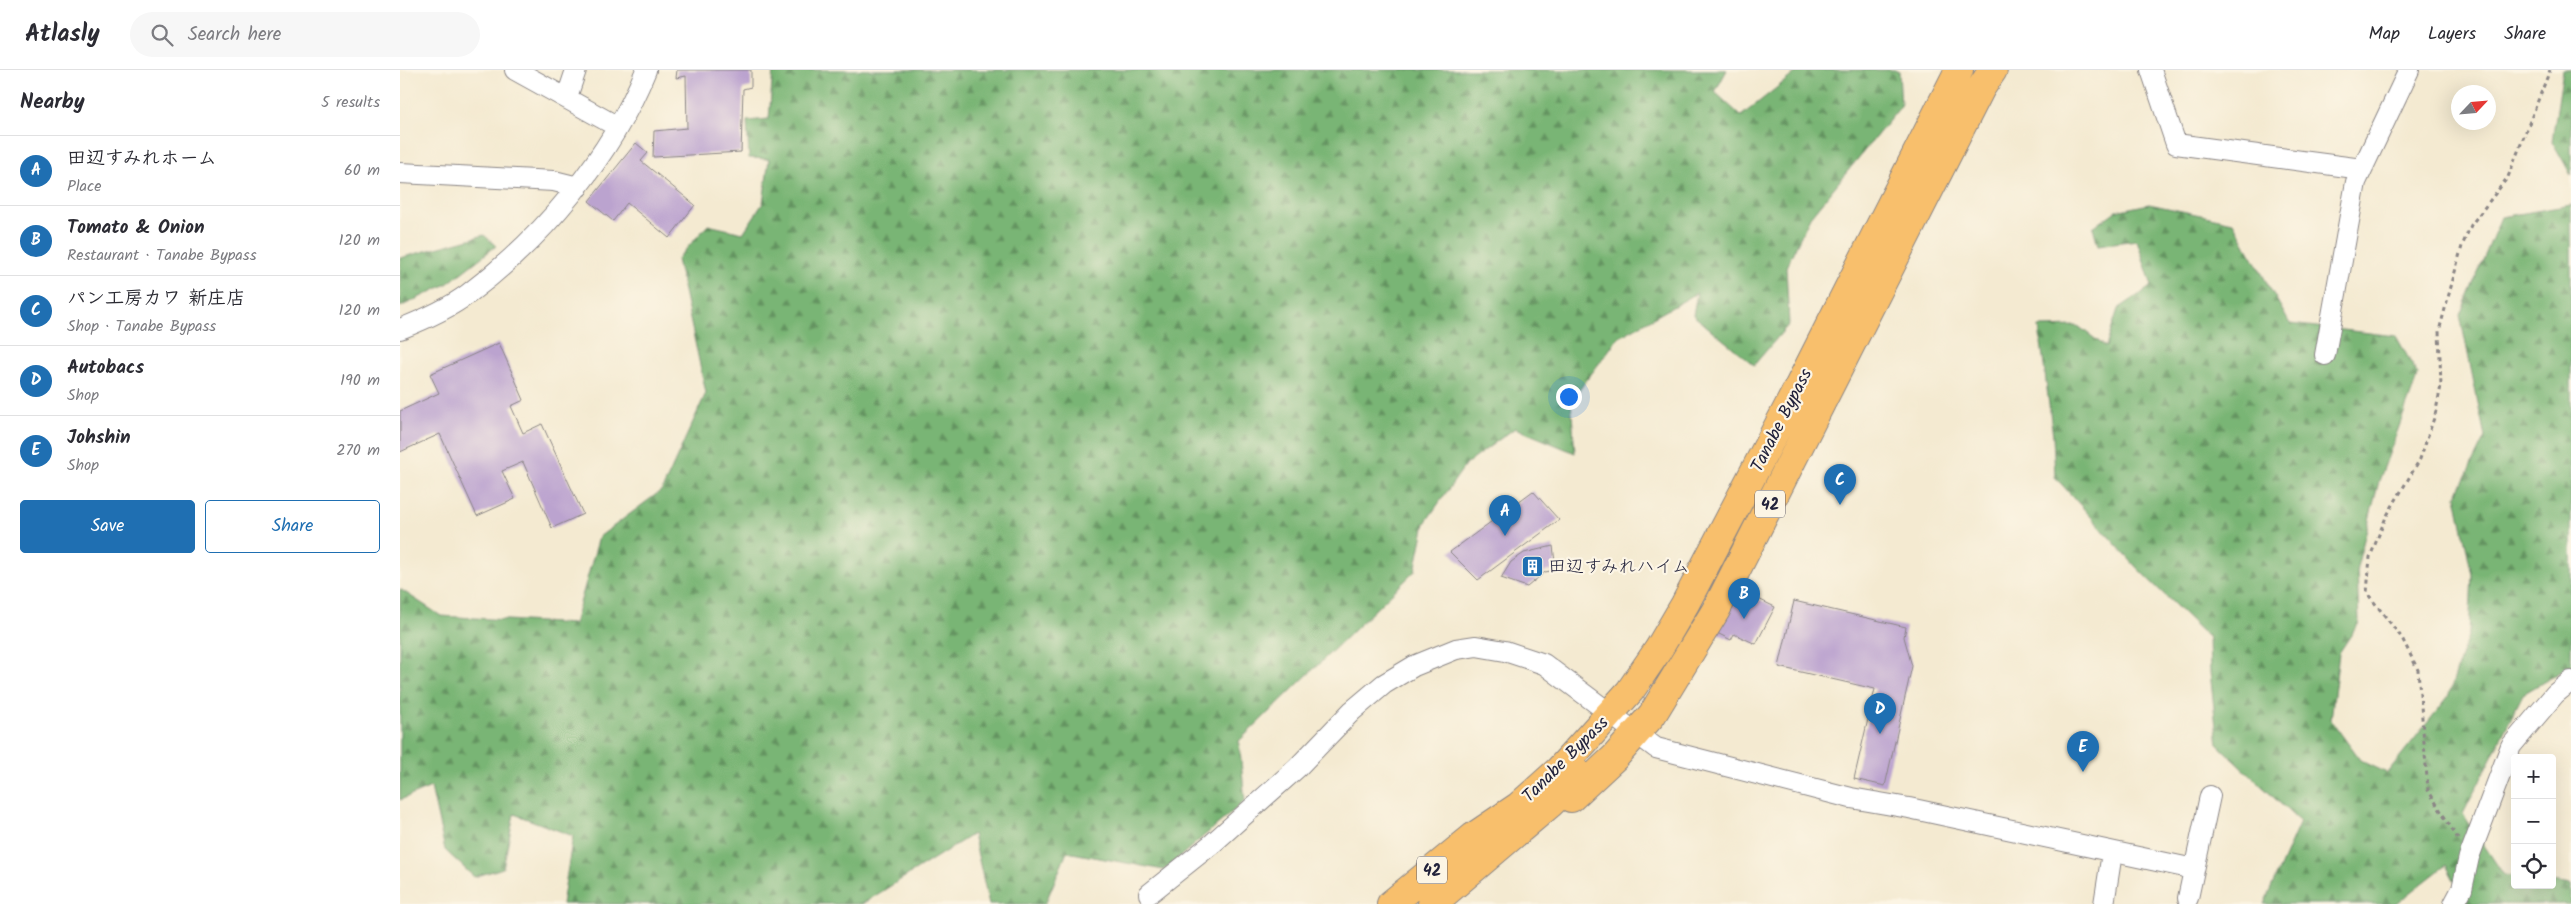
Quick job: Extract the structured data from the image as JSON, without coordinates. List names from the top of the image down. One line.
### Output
{"streets":{"highway":["Tanabe Bypass","42"]},"crossings":[["Tanabe Bypass","42"]],"places":{"building":["田辺すみれハイム"]},"north":"top right","page":{"header":"Atlasly","search":"Search here","nav":["Map","Layers","Share"],"heading":["Nearby","5 results"],"list":[{"mark":"A","name":"田辺すみれホーム","note":"Place","value":"60 m"},{"mark":"B","name":"Tomato & Onion","note":"Restaurant · Tanabe Bypass","value":"120 m"},{"mark":"C","name":"パン工房カワ 新庄店","note":"Shop · Tanabe Bypass","value":"120 m"},{"mark":"D","name":"Autobacs","note":"Shop","value":"190 m"},{"mark":"E","name":"Johshin","note":"Shop","value":"270 m"}],"pins":["C","A","B","D","E"],"buttons":["Save","Share"],"map_buttons":["+","−"]}}
